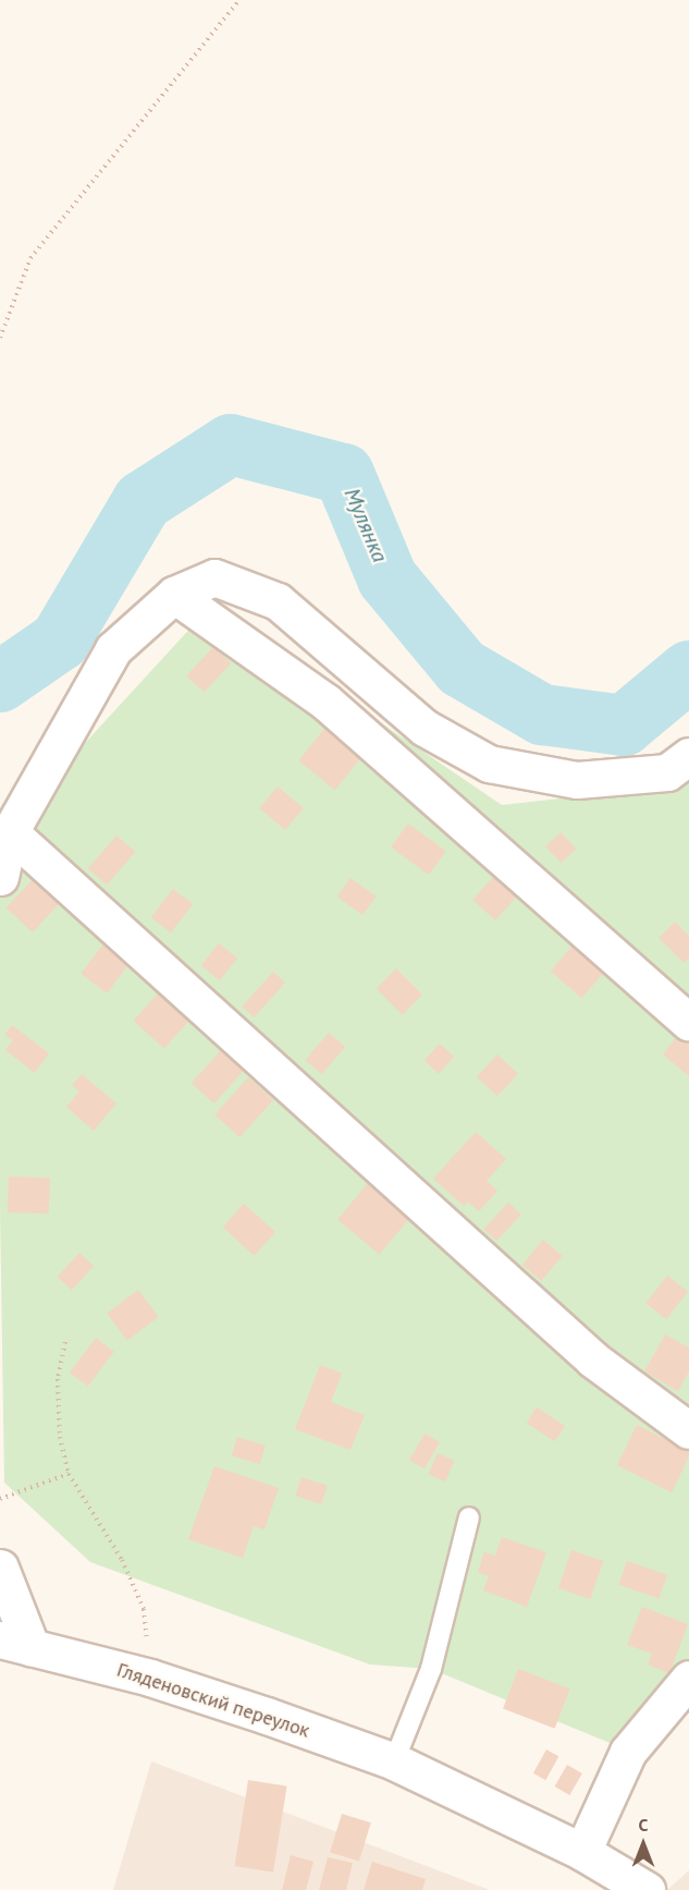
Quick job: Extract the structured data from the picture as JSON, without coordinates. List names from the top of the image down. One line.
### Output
{"streets":{"street":["Гляденовский переулок"]},"water":["Мулянка"],"north":"top"}
